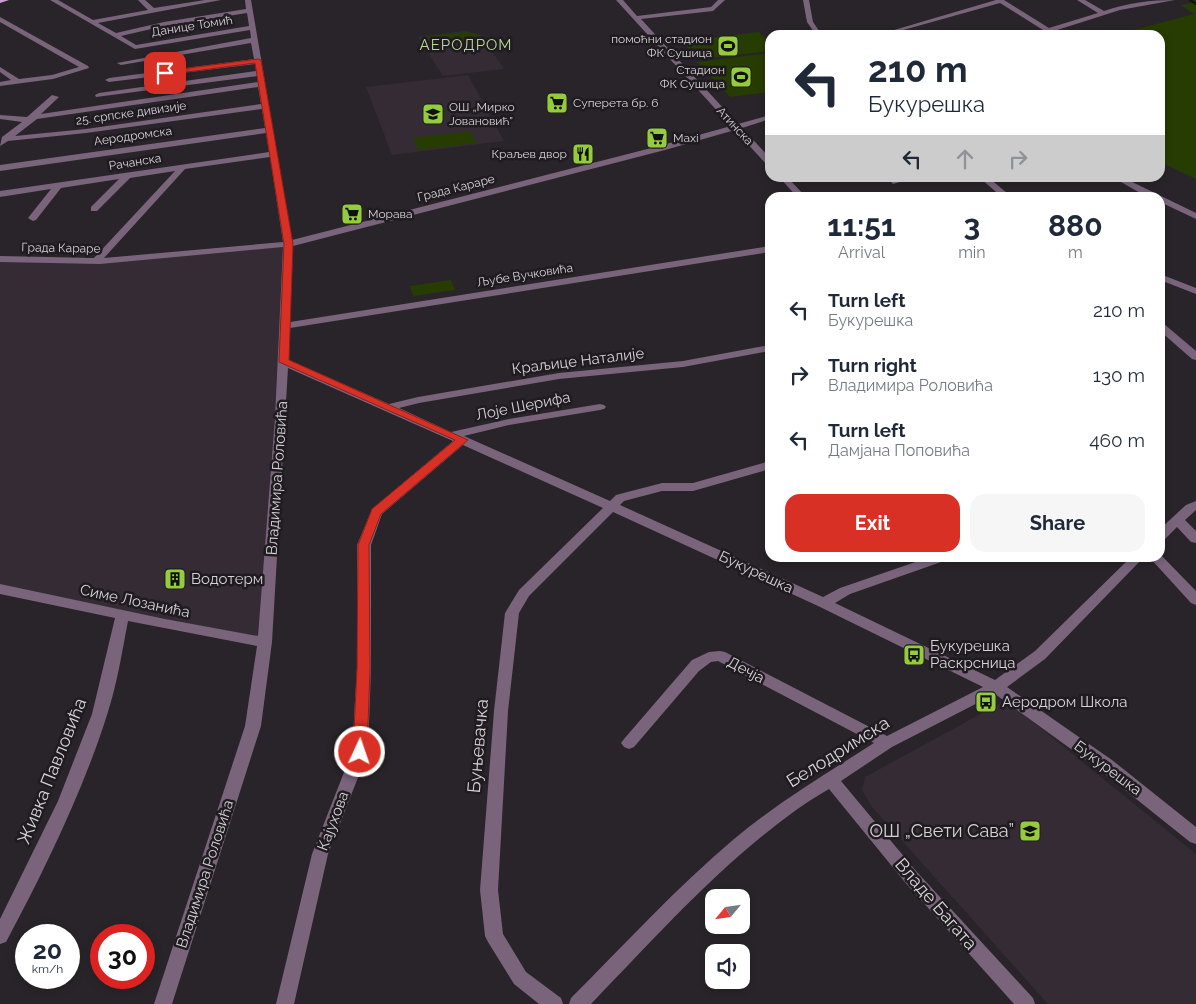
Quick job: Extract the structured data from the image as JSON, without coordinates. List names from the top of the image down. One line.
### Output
{"streets":{"street":["Данице Томић","25. српске дивизије","Атинска","Аеродромска","Рачанска","Града Караре","Љубе Вучковића","Краљице Наталије","Лоје Шерифа","Владимира Роловића","Букурешка","Симе Лозанића","Дечја","Буњевачка","Белодримска","Живка Павловића","Кајухова","Владе Багата"]},"crossings":[["Данице Томић","Владимира Роловића"],["25. српске дивизије","Владимира Роловића"],["Атинска","Града Караре"],["Аеродромска","Владимира Роловића"],["Рачанска","Владимира Роловића"],["Града Караре","Владимира Роловића"],["Љубе Вучковића","Владимира Роловића"],["Краљице Наталије","Букурешка"],["Лоје Шерифа","Букурешка"],["Лоје Шерифа","Кајухова"],["Владимира Роловића","Букурешка"],["Владимира Роловића","Симе Лозанића"],["Букурешка","Буњевачка"],["Букурешка","Белодримска"],["Букурешка","Кајухова"],["Симе Лозанића","Живка Павловића"],["Дечја","Белодримска"],["Белодримска","Владе Багата"]],"districts":["АЕРОДРОМ"],"places":{"sports":["помоћни стадион ФК Сушица","Стадион ФК Сушица"],"supermarket":["Суперета бр. 6","Maxi","Морава"],"school or university":["ОШ „Мирко Јовановић”","ОШ „Свети Сава”"],"restaurant":["Краљев двор"],"building":["Водотерм"],"bus stop":["Букурешка Раскрсница","Аеродром Школа"]},"north":"bottom left","page":{"turn":["210 m","Букурешка"],"eta":["11:51","Arrival","3","min","880","m"],"list":[{"name":"Turn left","note":"Букурешка","value":"210 m"},{"name":"Turn right","note":"Владимира Роловића","value":"130 m"},{"name":"Turn left","note":"Дамјана Поповића","value":"460 m"}],"buttons":["Exit","Share"],"speed":"20 km/h","limit":"30"}}
